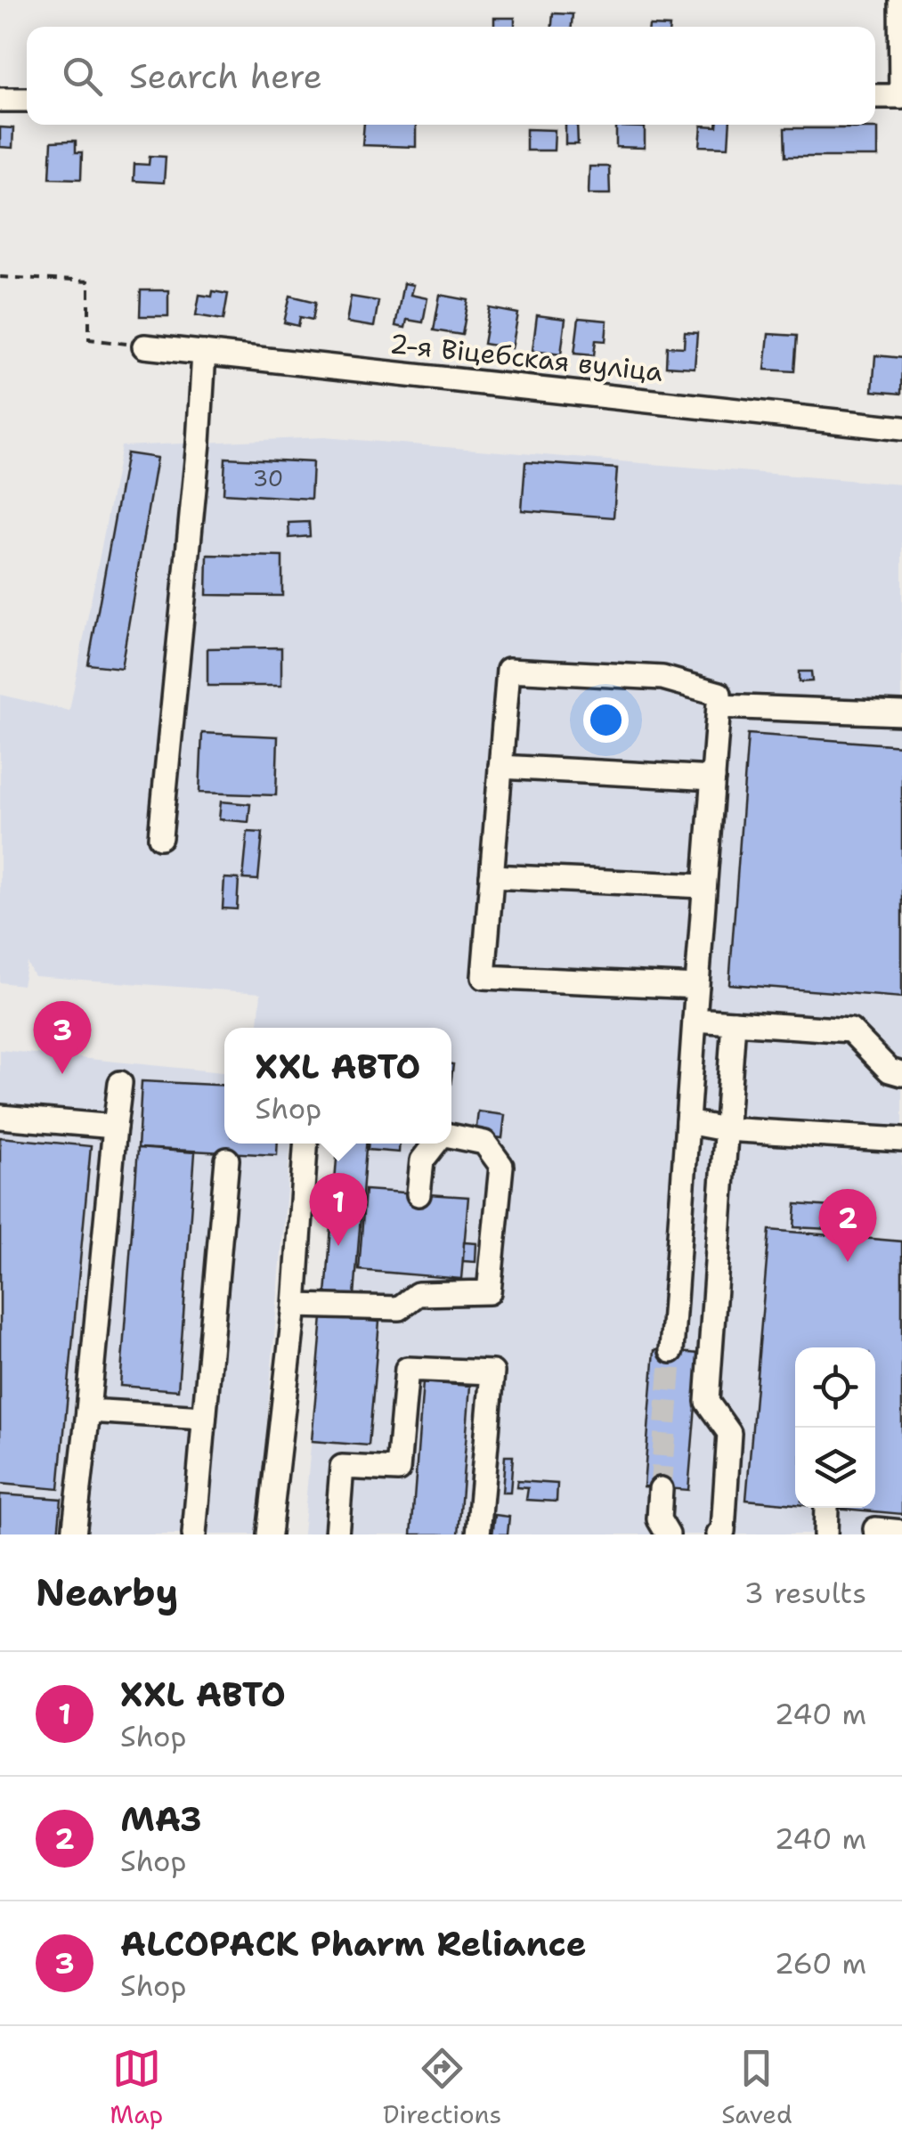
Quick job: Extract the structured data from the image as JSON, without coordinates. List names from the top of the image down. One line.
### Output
{"streets":{"street":["2-я Віцебская вуліца"]},"house_numbers":["30"],"page":{"search":"Search here","pins":["3","1","2"],"popup":["XXL АВТО","Shop"],"heading":["Nearby","3 results"],"list":[{"mark":"1","name":"XXL АВТО","note":"Shop","value":"240 m"},{"mark":"2","name":"МАЗ","note":"Shop","value":"240 m"},{"mark":"3","name":"ALCOPACK Pharm Reliance","note":"Shop","value":"260 m"}],"nav":["Map","Directions","Saved"]}}
